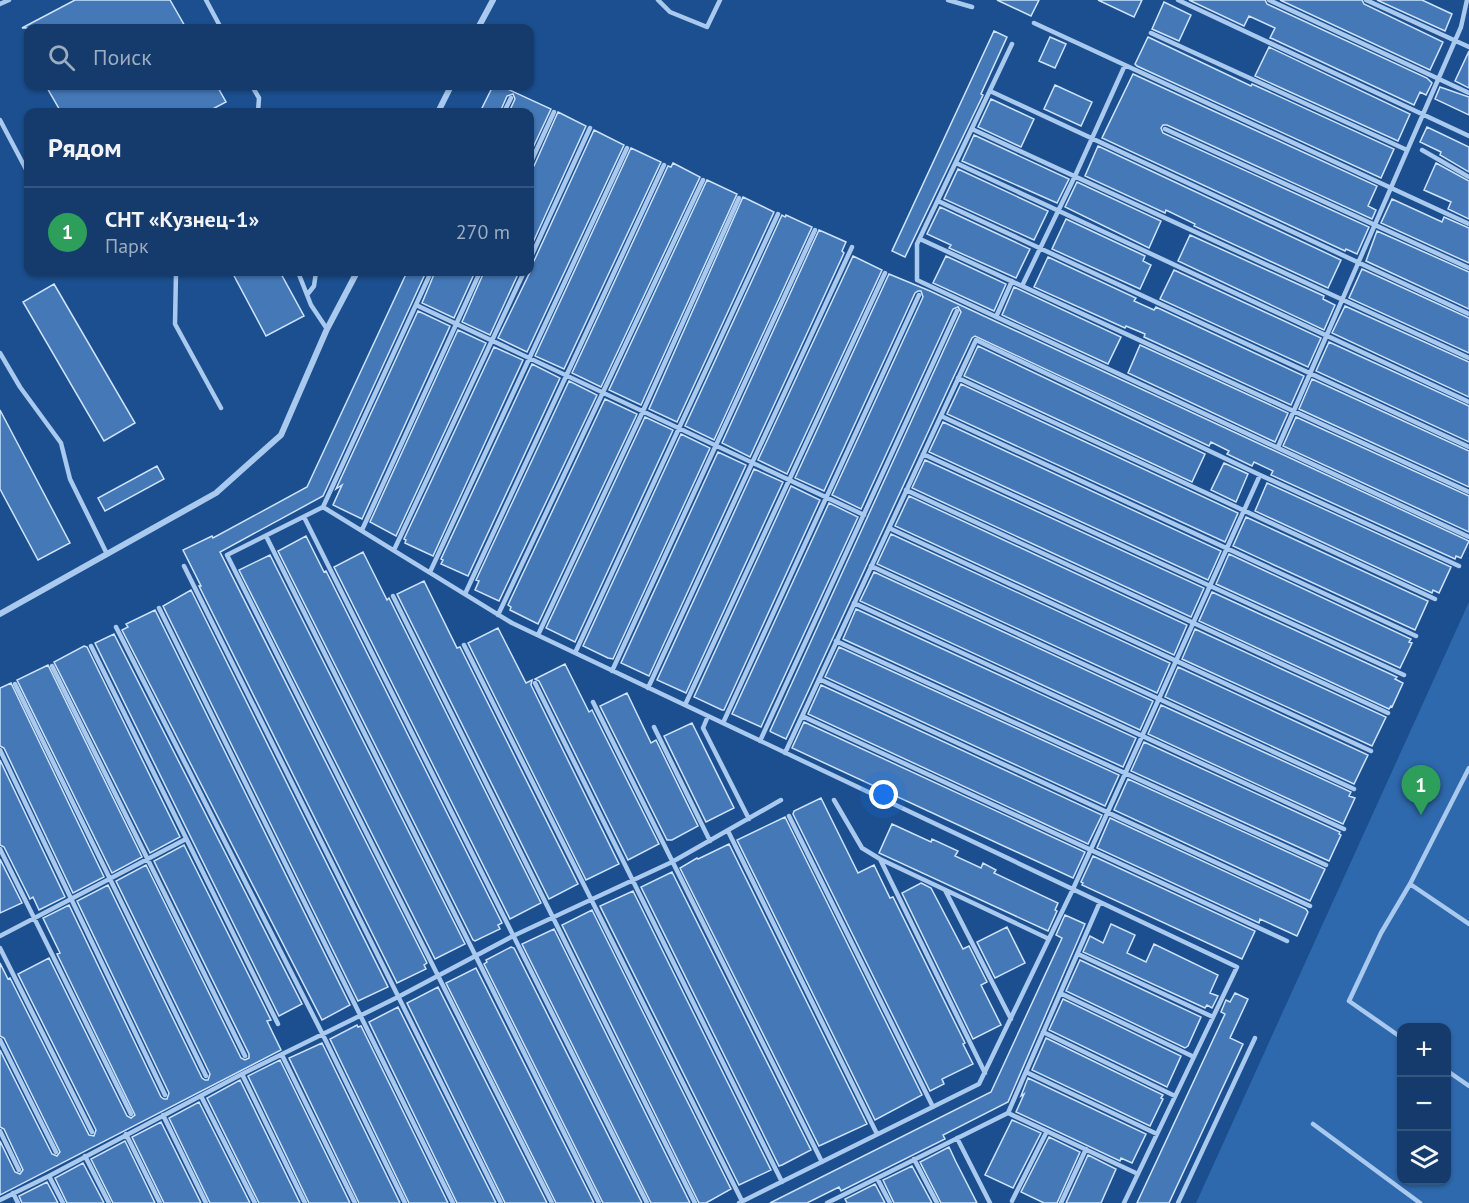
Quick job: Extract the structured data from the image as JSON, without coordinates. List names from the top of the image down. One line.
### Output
{"page":{"search":"Поиск","heading":"Рядом","list":[{"mark":"1","name":"СНТ «Кузнец-1»","note":"Парк","value":"270 m"}],"pins":"1","map_buttons":["+","−"]}}
